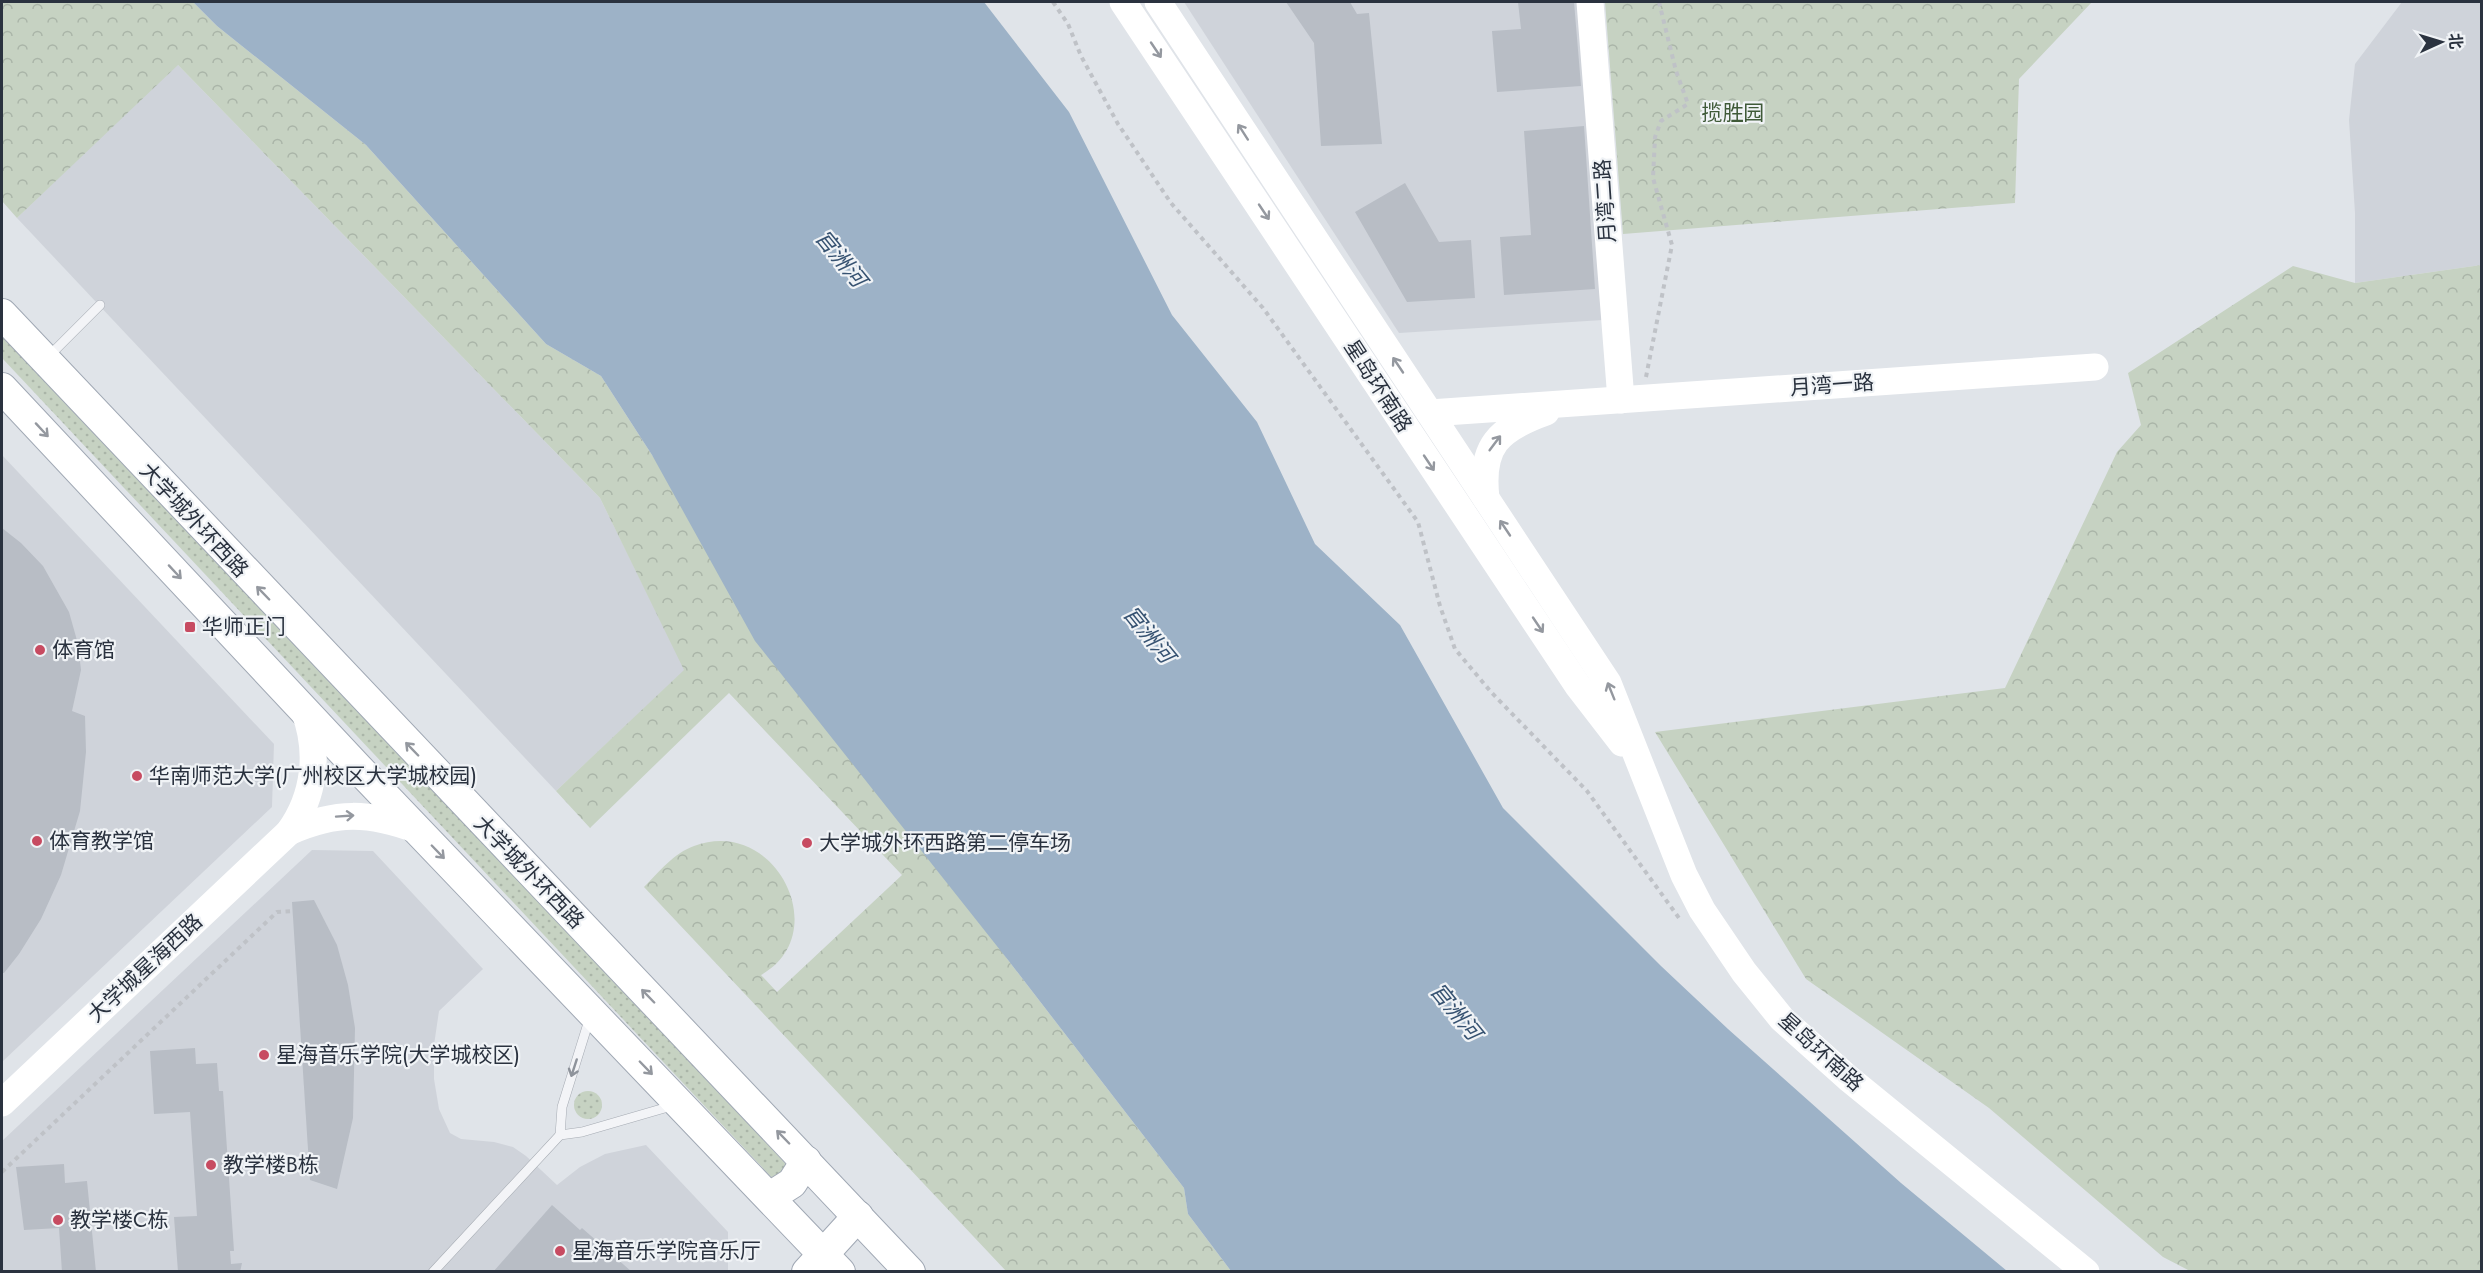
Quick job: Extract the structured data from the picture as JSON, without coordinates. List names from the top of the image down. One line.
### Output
{"streets":{"main road":["月湾二路","月湾一路","星岛环南路","大学城外环西路","大学城星海西路"]},"crossings":[["月湾二路","月湾一路"],["月湾一路","星岛环南路"]],"water":["官洲河"],"parks":["揽胜园"],"places":{"transit":["华师正门"],"other":["体育馆","华南师范大学(广州校区大学城校园)","体育教学馆","大学城外环西路第二停车场","星海音乐学院(大学城校区)","教学楼B栋","教学楼C栋","星海音乐学院音乐厅"]},"north":"right"}
